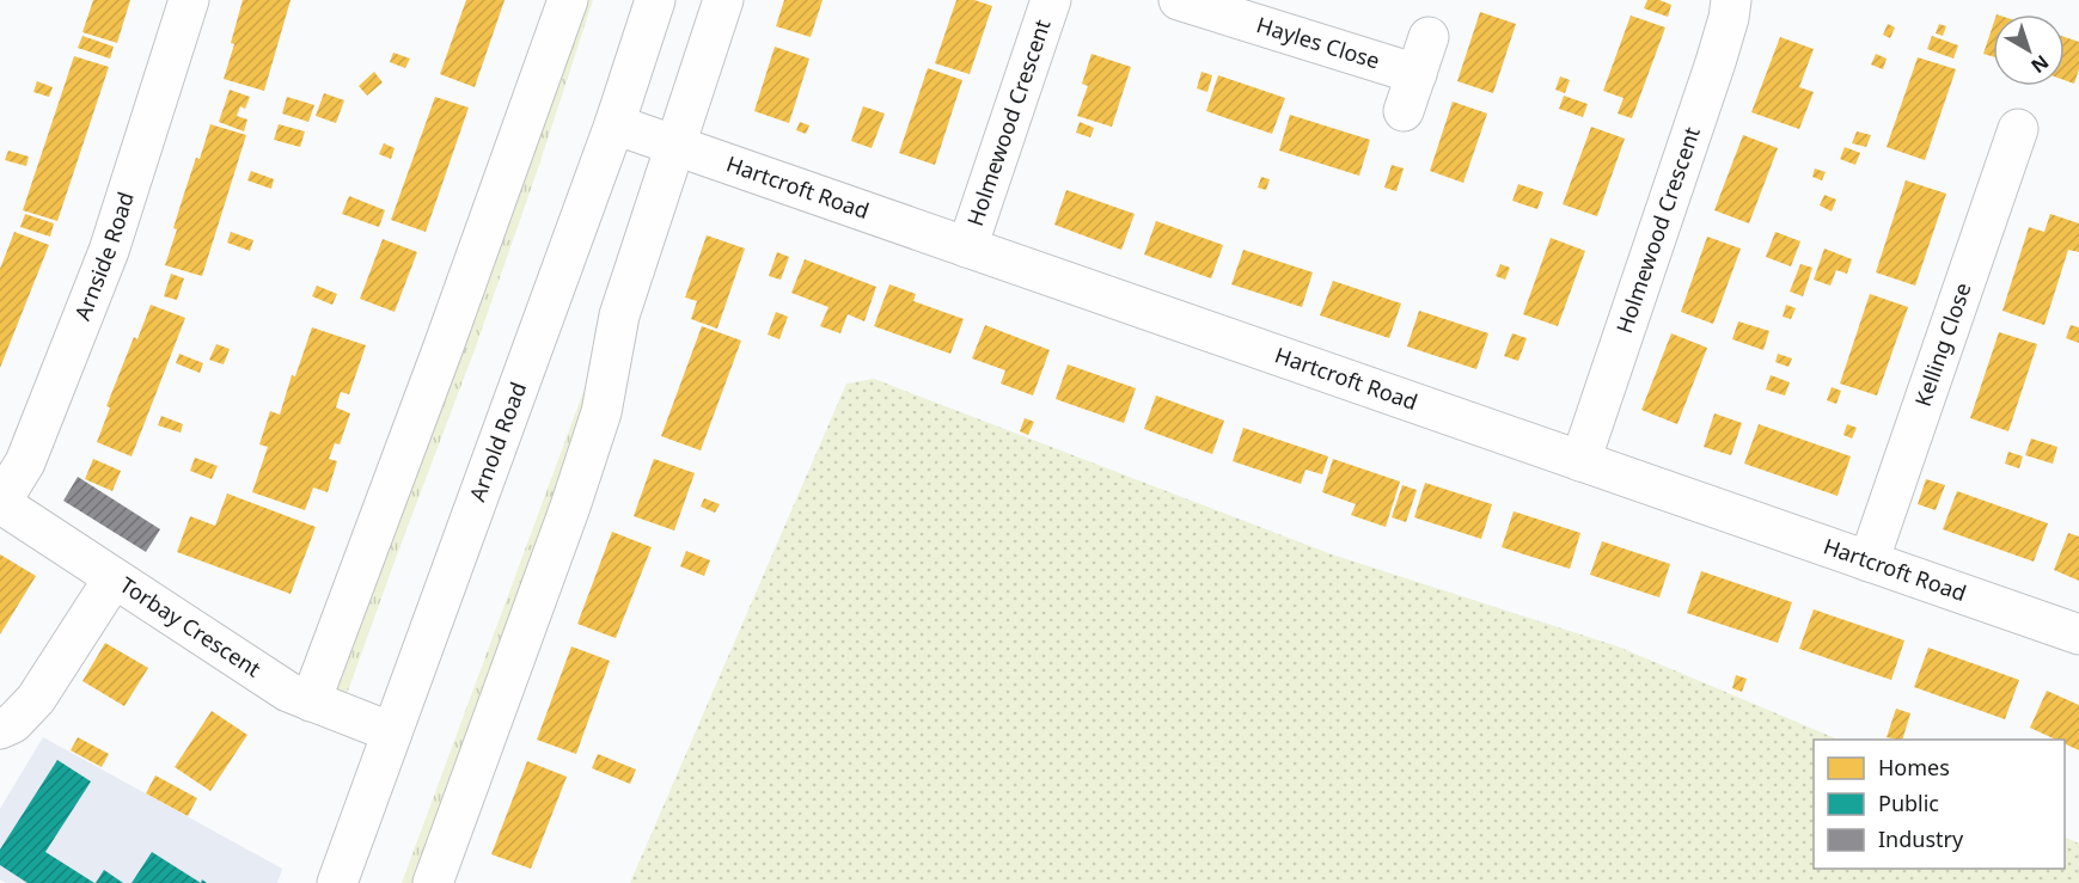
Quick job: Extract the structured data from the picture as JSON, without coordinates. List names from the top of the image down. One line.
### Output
{"streets":{"street":["Hayles Close","Holmewood Crescent","Hartcroft Road","Arnside Road","Kelling Close","Arnold Road","Torbay Crescent"]},"crossings":[["Holmewood Crescent","Hartcroft Road"],["Hartcroft Road","Kelling Close"],["Hartcroft Road","Arnold Road"],["Arnside Road","Torbay Crescent"],["Arnold Road","Torbay Crescent"]],"legend":["Homes","Public","Industry"],"north":"bottom right"}
